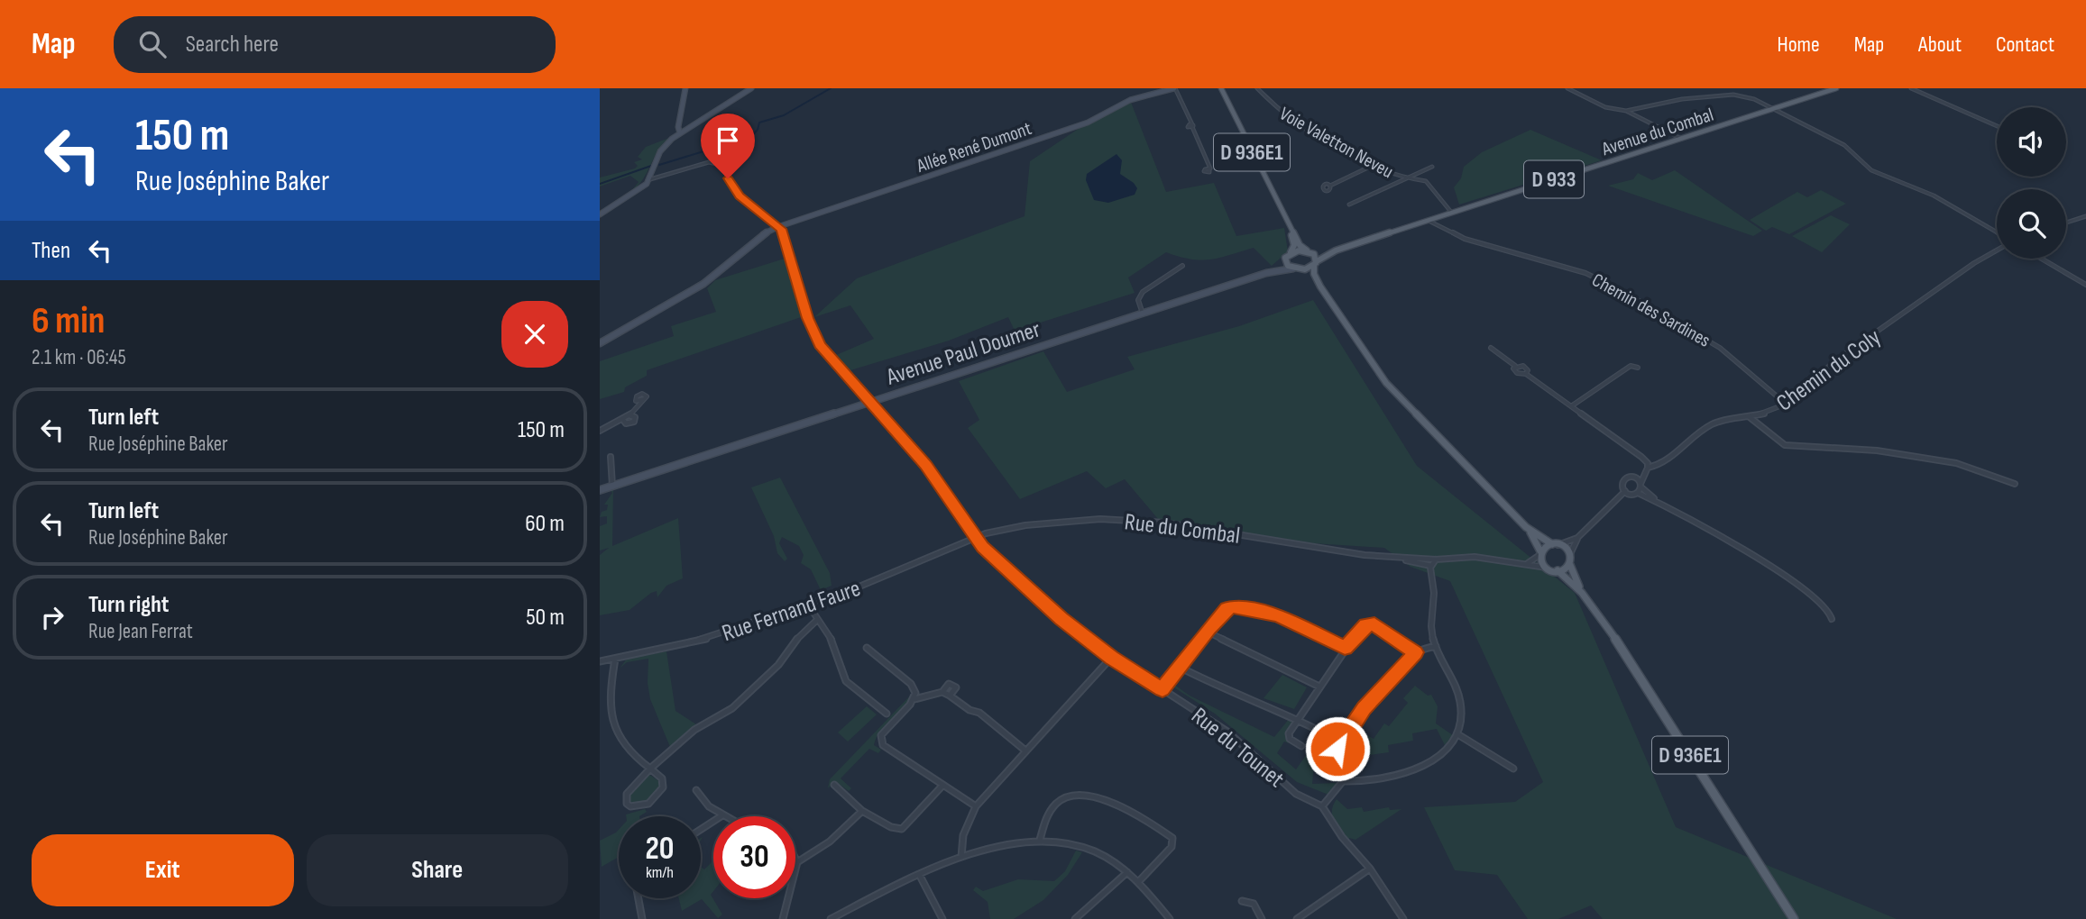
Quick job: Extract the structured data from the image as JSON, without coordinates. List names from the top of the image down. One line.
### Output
{"streets":{"main road":["Avenue du Combal","Allée René Dumont","D 936E1","D 933","Avenue Paul Doumer"],"street":["Voie Valetton Neveu","Chemin des Sardines","Chemin du Coly","Rue du Combal","Rue Fernand Faure","Rue du Tounet"]},"crossings":[["Avenue du Combal","D 933"],["Avenue du Combal","Chemin des Sardines"],["Allée René Dumont","Rue du Tounet"],["D 936E1","D 933"],["D 936E1","Rue du Combal"],["Chemin des Sardines","Chemin du Coly"],["Avenue Paul Doumer","Rue du Tounet"],["Rue du Combal","Rue Fernand Faure"],["Rue du Combal","Rue du Tounet"],["Rue Fernand Faure","Rue du Tounet"]],"page":{"header":"Map","search":"Search here","nav":["Home","Map","About","Contact"],"turn":["150 m","Rue Joséphine Baker"],"then":"Then","heading":["6 min","2.1 km · 06:45"],"list":[{"name":"Turn left","note":"Rue Joséphine Baker","value":"150 m"},{"name":"Turn left","note":"Rue Joséphine Baker","value":"60 m"},{"name":"Turn right","note":"Rue Jean Ferrat","value":"50 m"}],"speed":"20 km/h","limit":"30","buttons":["Exit","Share"]}}
